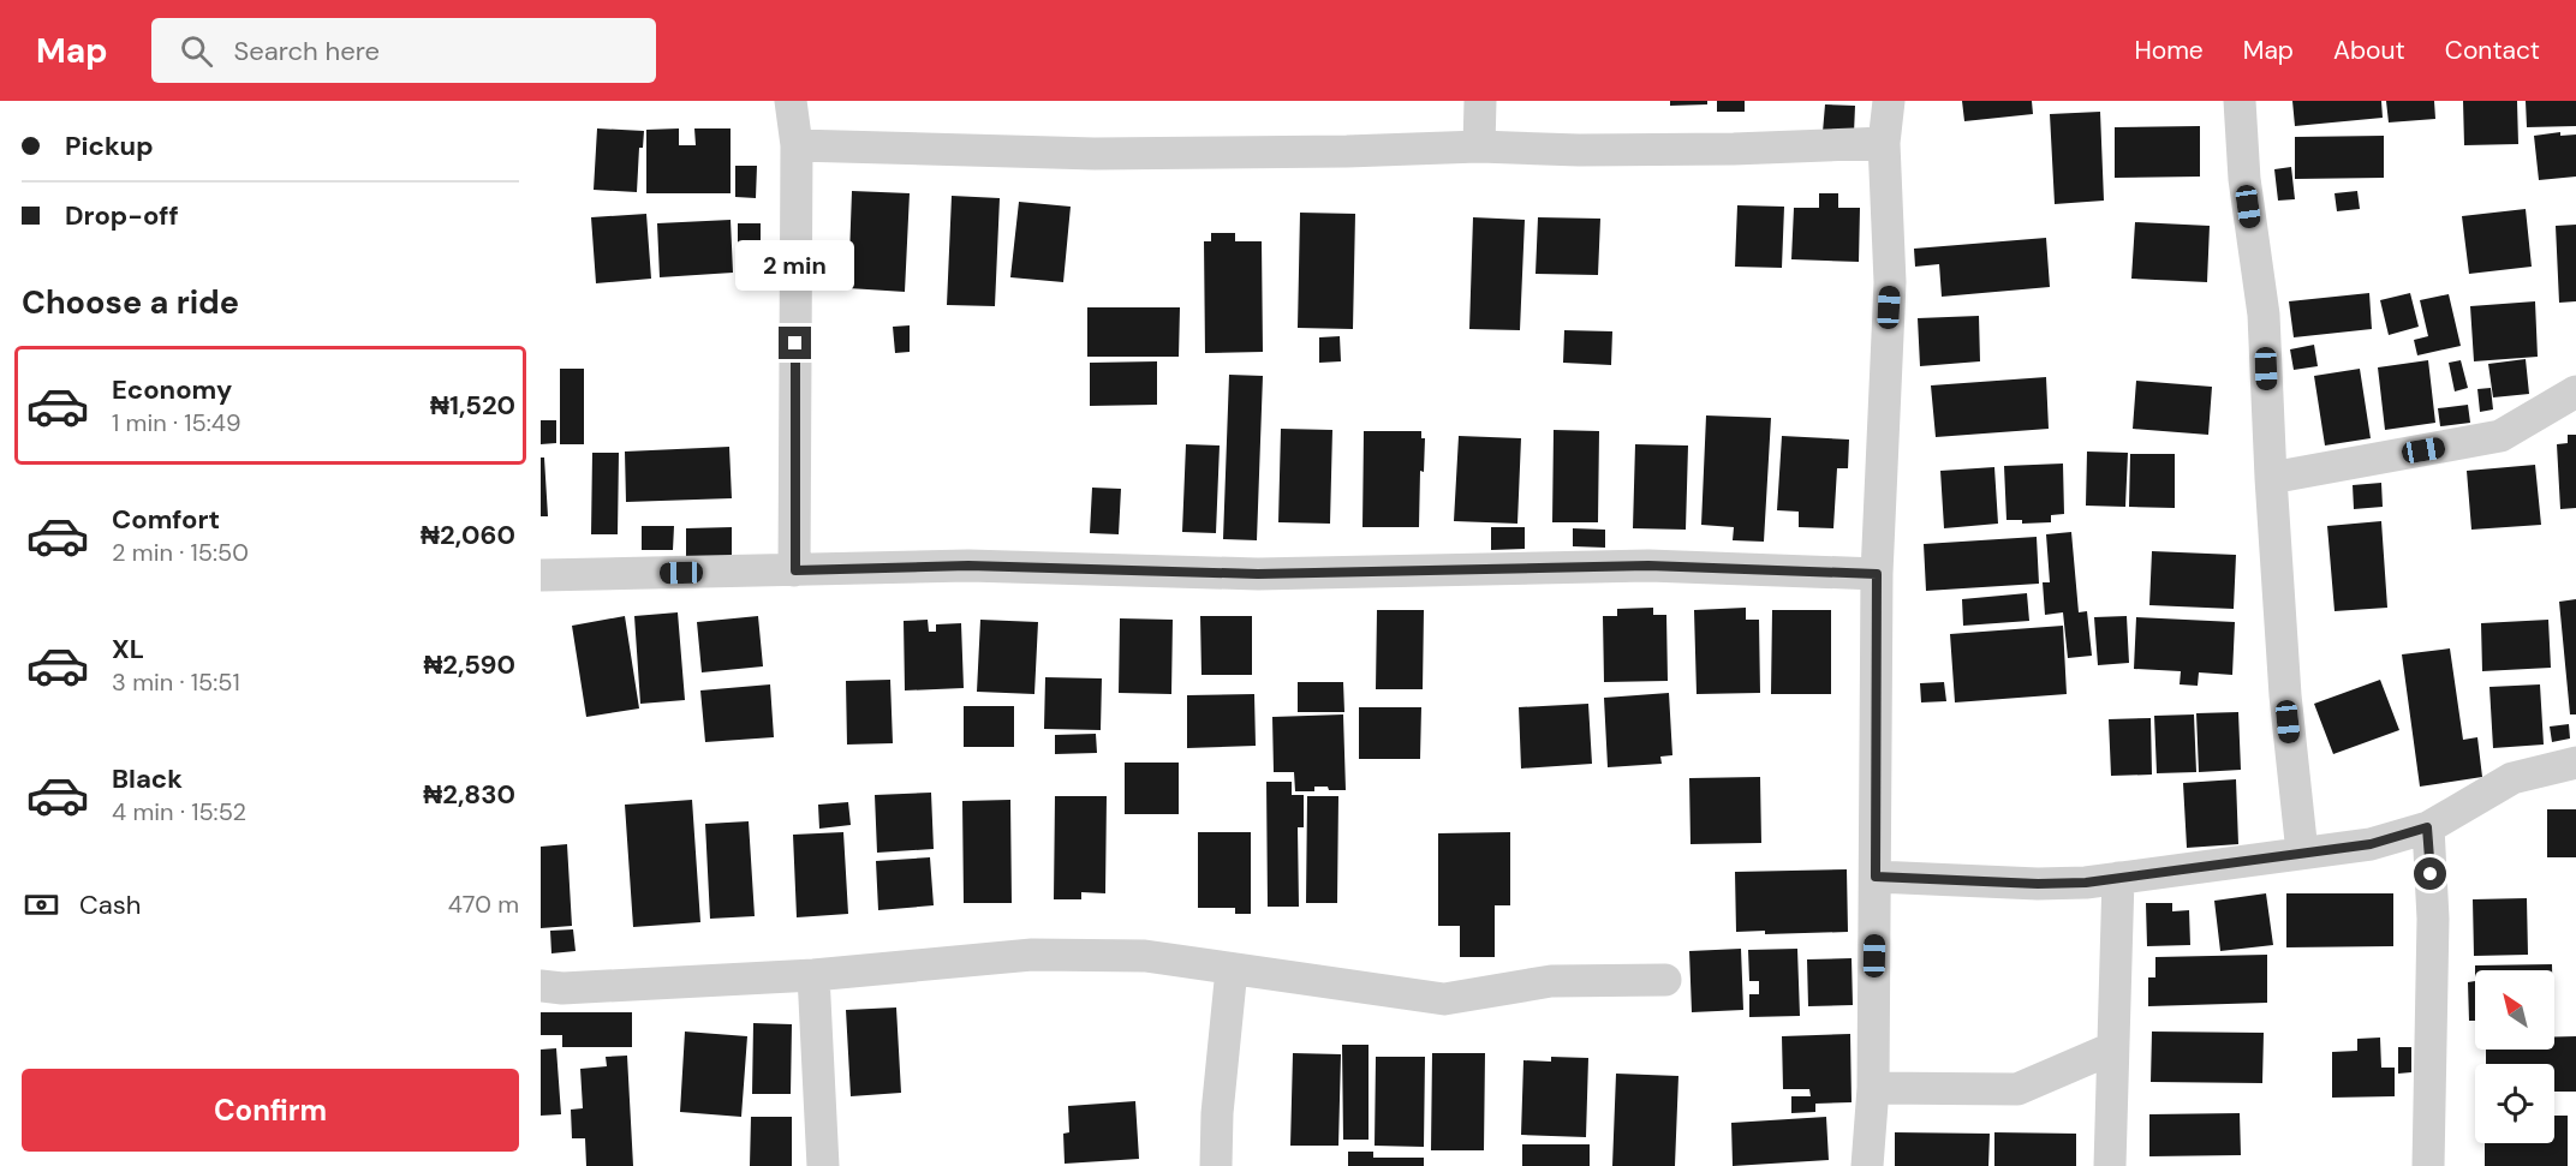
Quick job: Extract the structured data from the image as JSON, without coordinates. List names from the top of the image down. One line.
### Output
{"north":"top left","page":{"header":"Map","search":"Search here","nav":["Home","Map","About","Contact"],"banner":["Pickup","Drop-off"],"bubble":"2 min","heading":"Choose a ride","list":[{"name":"Economy","note":"1 min · 15:49","value":"₦1,520"},{"name":"Comfort","note":"2 min · 15:50","value":"₦2,060"},{"name":"XL","note":"3 min · 15:51","value":"₦2,590"},{"name":"Black","note":"4 min · 15:52","value":"₦2,830"}],"pay":["Cash","470 m"],"buttons":"Confirm"}}
